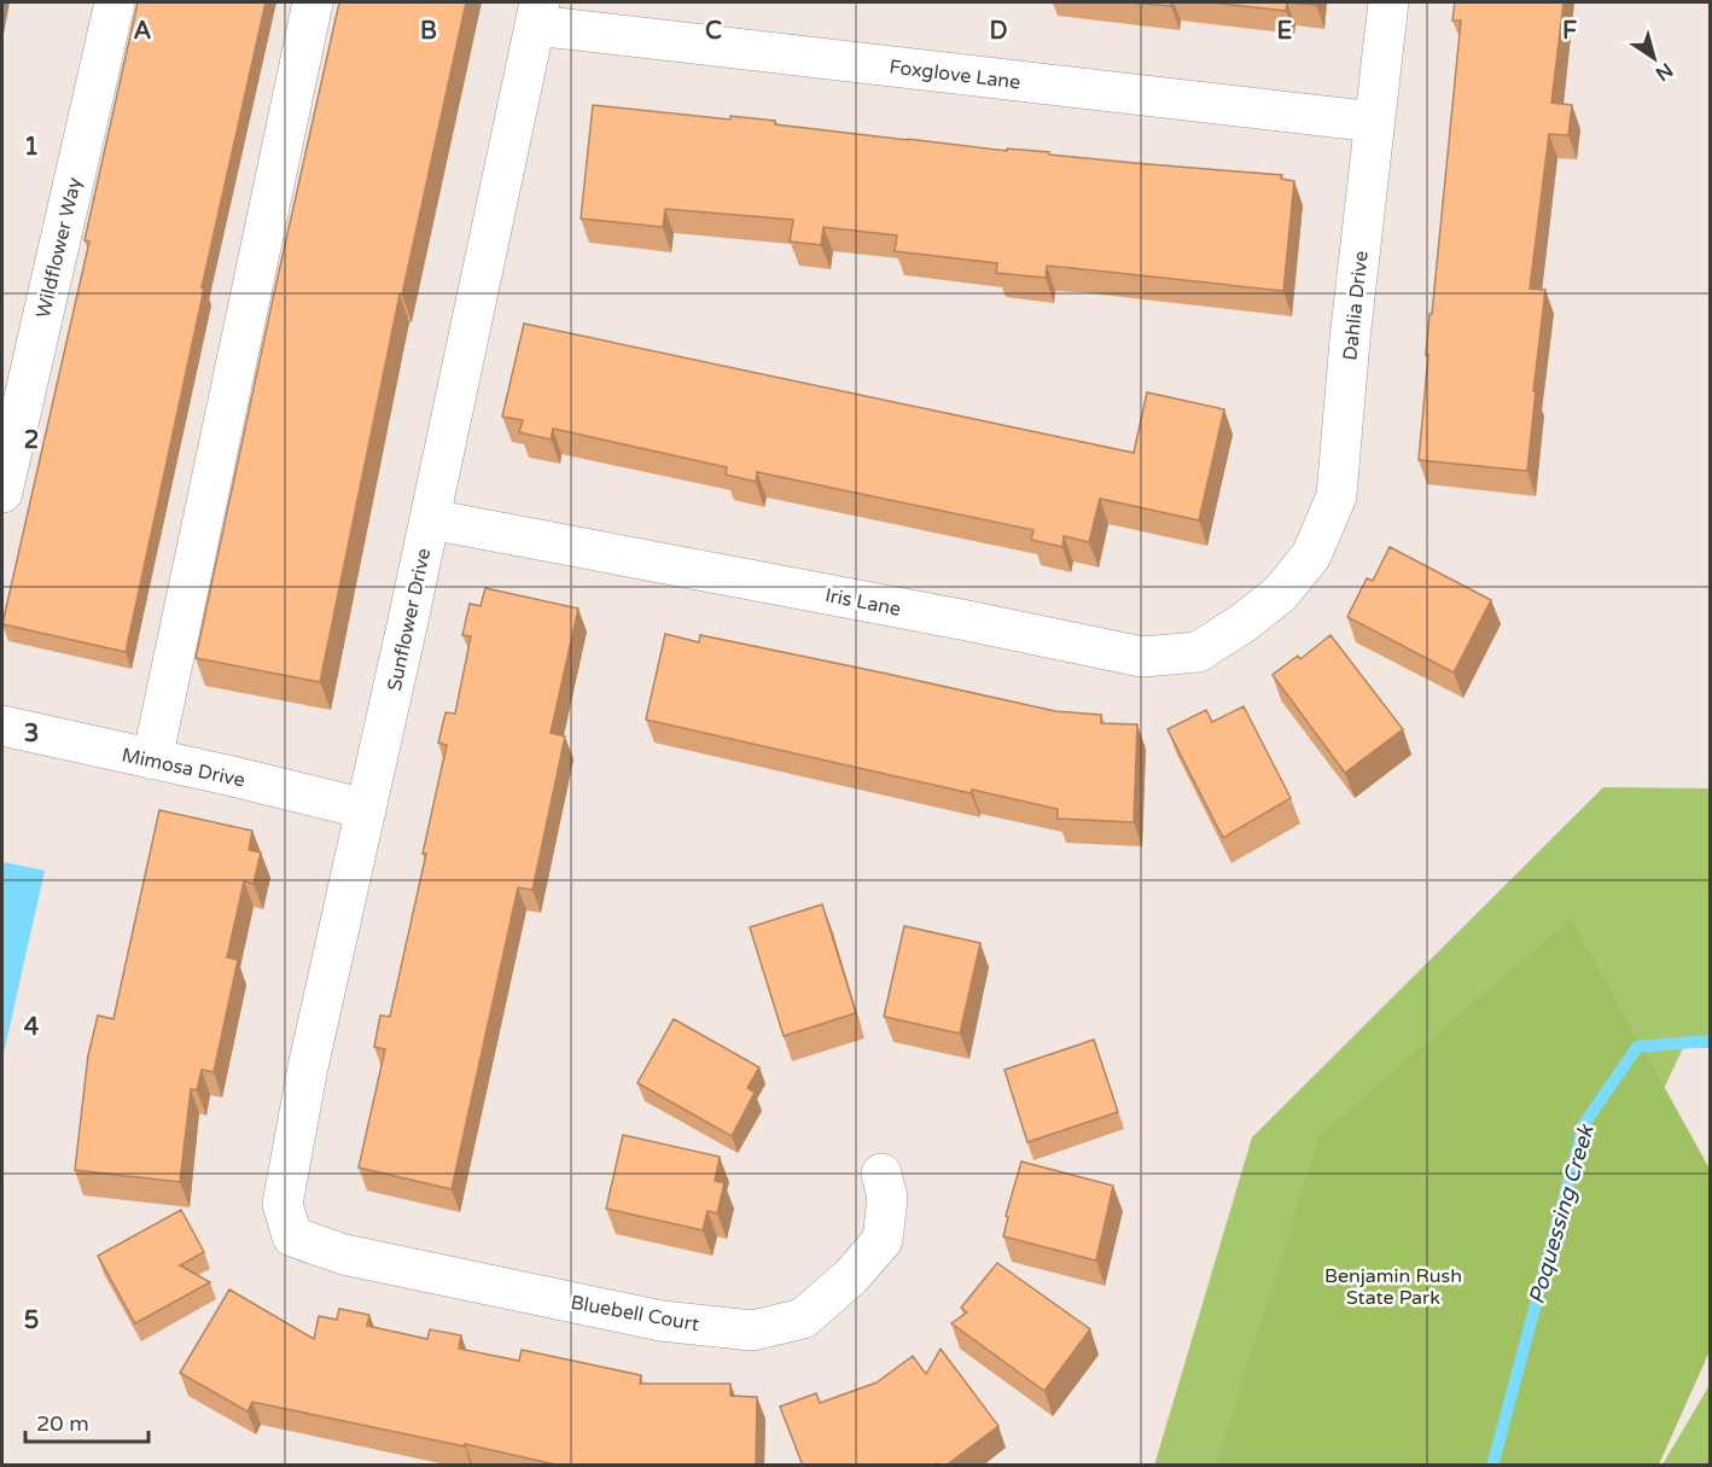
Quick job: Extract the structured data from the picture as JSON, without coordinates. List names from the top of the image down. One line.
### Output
{"streets":{"street":["Foxglove Lane","Wildflower Way","Dahlia Drive","Iris Lane","Sunflower Drive","Mimosa Drive","Bluebell Court"]},"crossings":[["Foxglove Lane","Dahlia Drive"],["Foxglove Lane","Sunflower Drive"],["Dahlia Drive","Iris Lane"],["Iris Lane","Sunflower Drive"],["Sunflower Drive","Mimosa Drive"],["Sunflower Drive","Bluebell Court"]],"water":["Poquessing Creek"],"parks":["Benjamin Rush State Park"],"scale_bar":"20 m","north":"bottom right","grid":{"columns":["A","B","C","D","E","F"],"rows":["1","2","3","4","5"]}}
